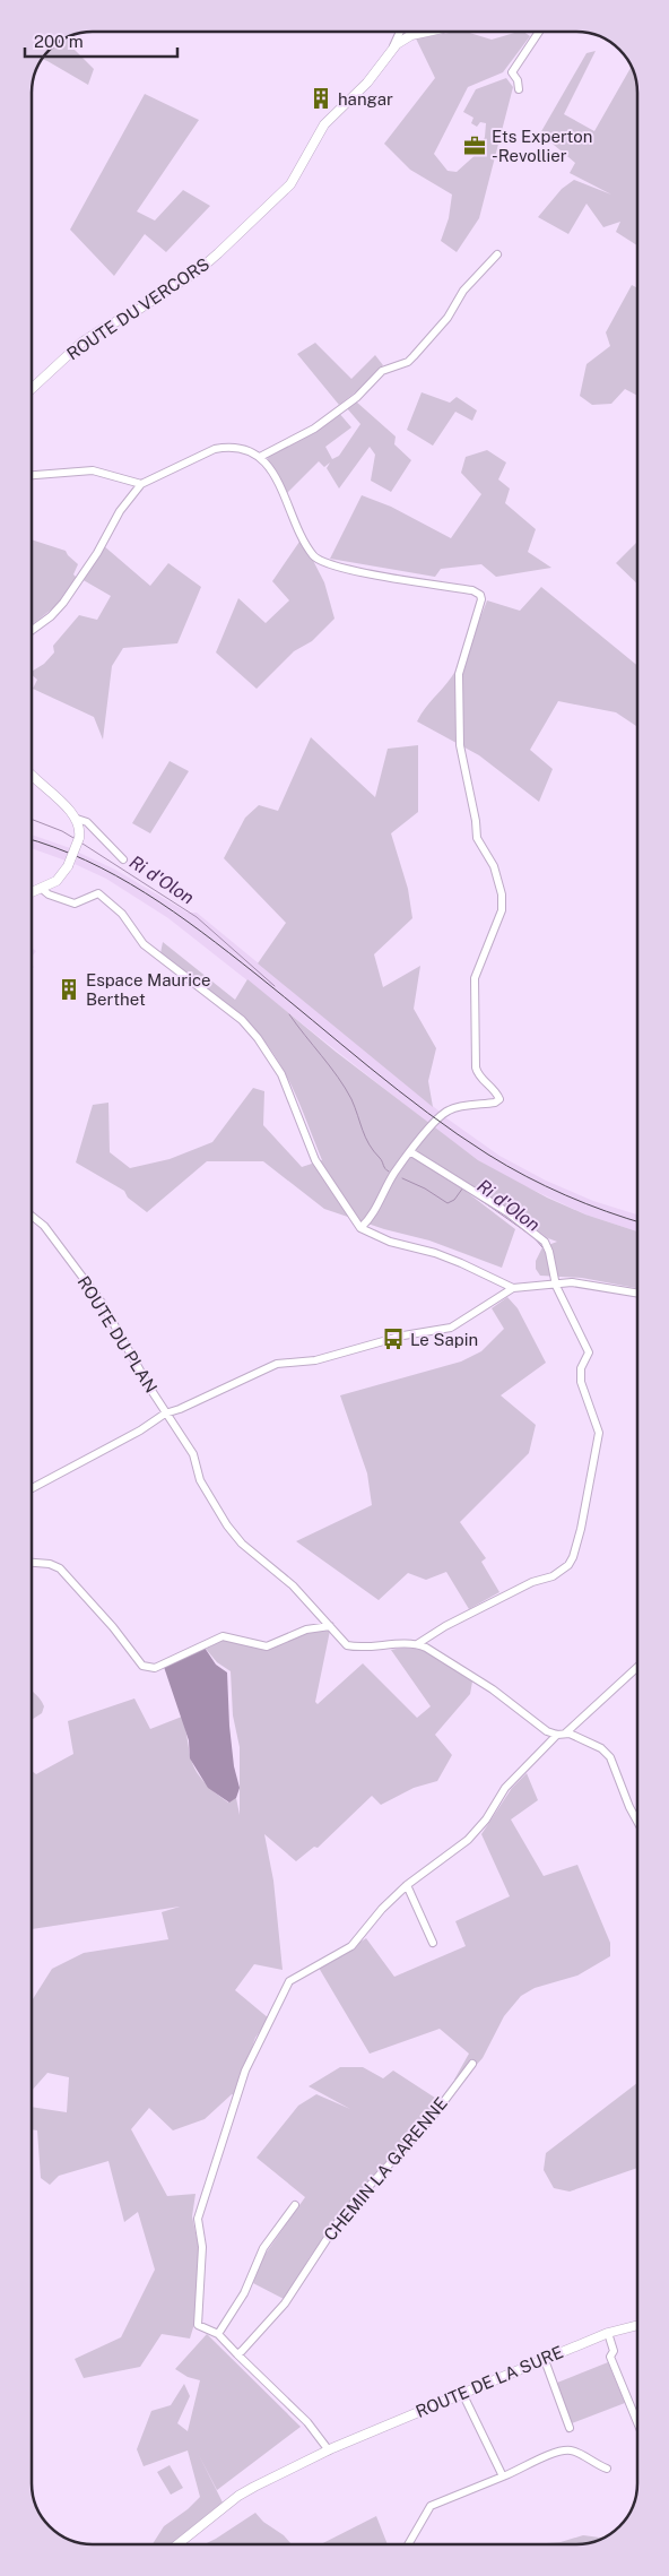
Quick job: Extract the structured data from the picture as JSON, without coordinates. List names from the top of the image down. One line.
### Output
{"streets":{"main road":["ROUTE DU VERCORS","ROUTE DE LA SURE"],"street":["ROUTE DU PLAN","CHEMIN LA GARENNE"]},"water":["Ri d'Olon"],"places":{"building":["hangar","Espace Maurice Berthet"],"office":["Ets Experton -Revollier"],"bus stop":["Le Sapin"]},"scale_bar":"200 m"}
